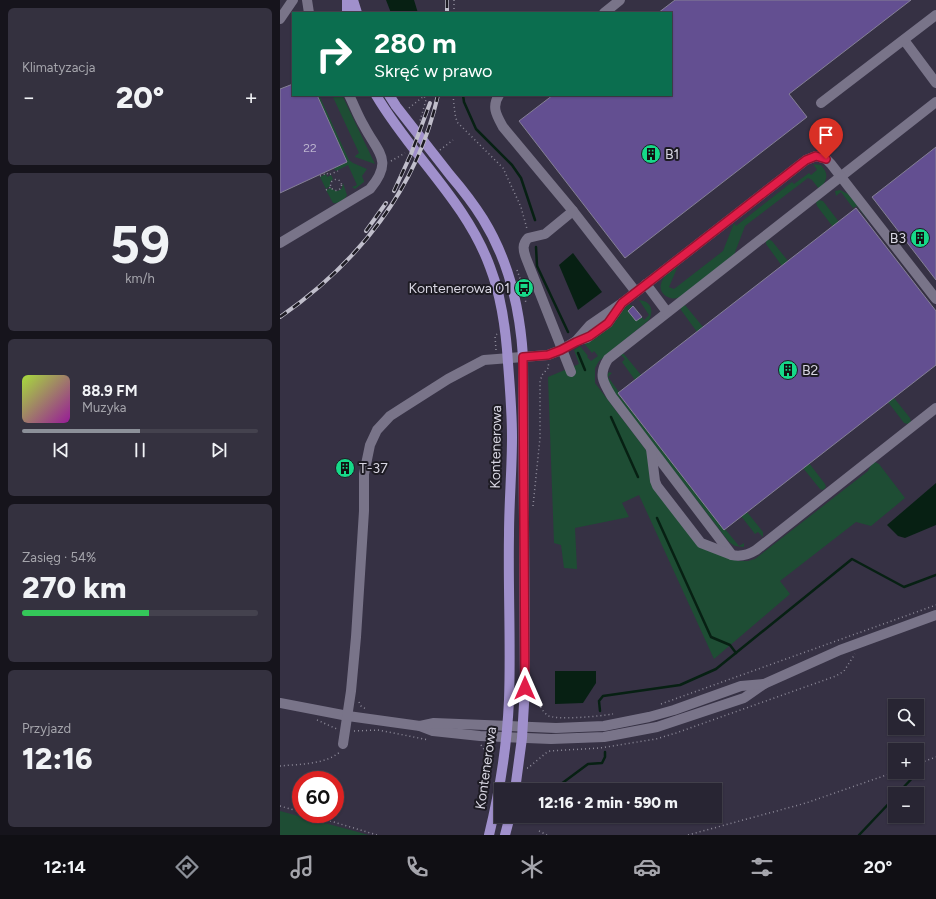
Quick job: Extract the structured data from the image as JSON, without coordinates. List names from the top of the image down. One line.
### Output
{"streets":{"main road":["Kontenerowa"]},"places":{"building":["B1","B3","B2","T-37"],"bus stop":["Kontenerowa 01"]},"house_numbers":["22"],"page":{"tile":["Klimatyzacja",["59","km/h"],["Zasięg · 54%","270 km"],["Przyjazd","12:16"]],"turn":["280 m","Skręć w prawo"],"heat":["−","20°","+"],"song":["88.9 FM","Muzyka"],"map_buttons":["+","−"],"limit":"60","trip":"12:16 · 2 min · 590 m","tabs":["12:14","20°"]}}
